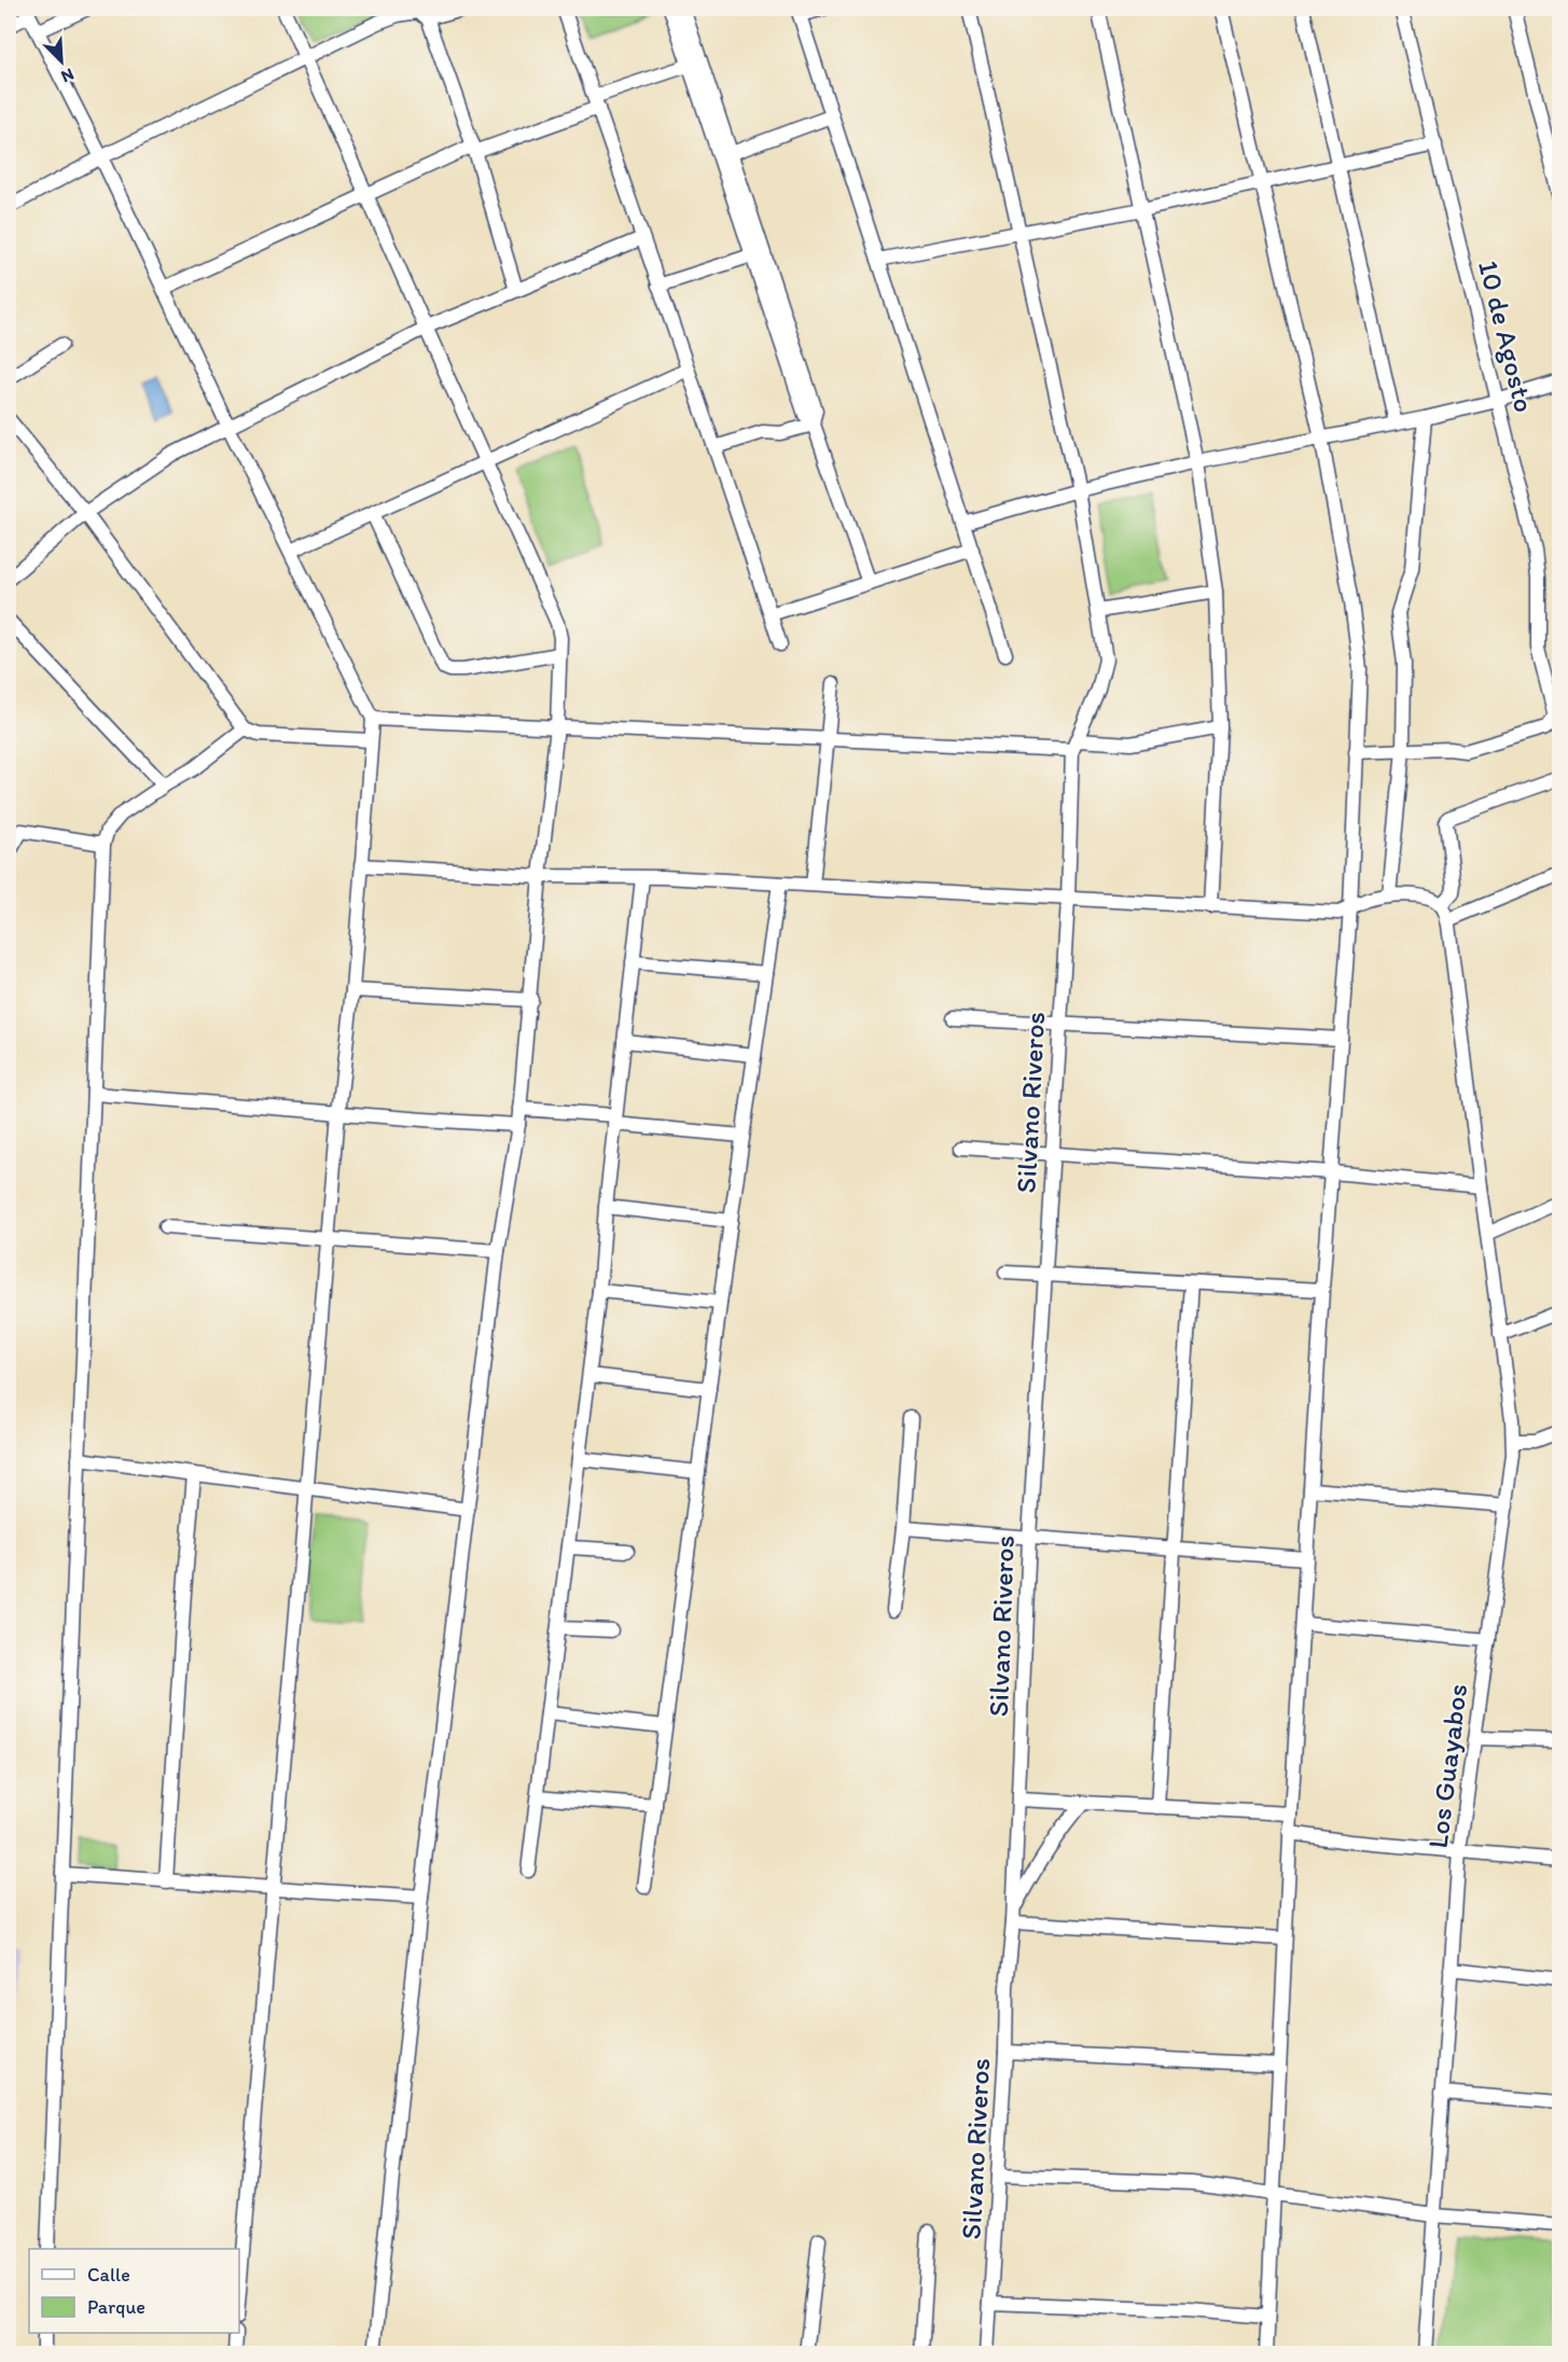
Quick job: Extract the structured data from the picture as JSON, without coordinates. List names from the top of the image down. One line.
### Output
{"streets":{"street":["10 de Agosto","Silvano Riveros","Los Guayabos"]},"legend":["Calle","Parque"],"north":"bottom right"}
